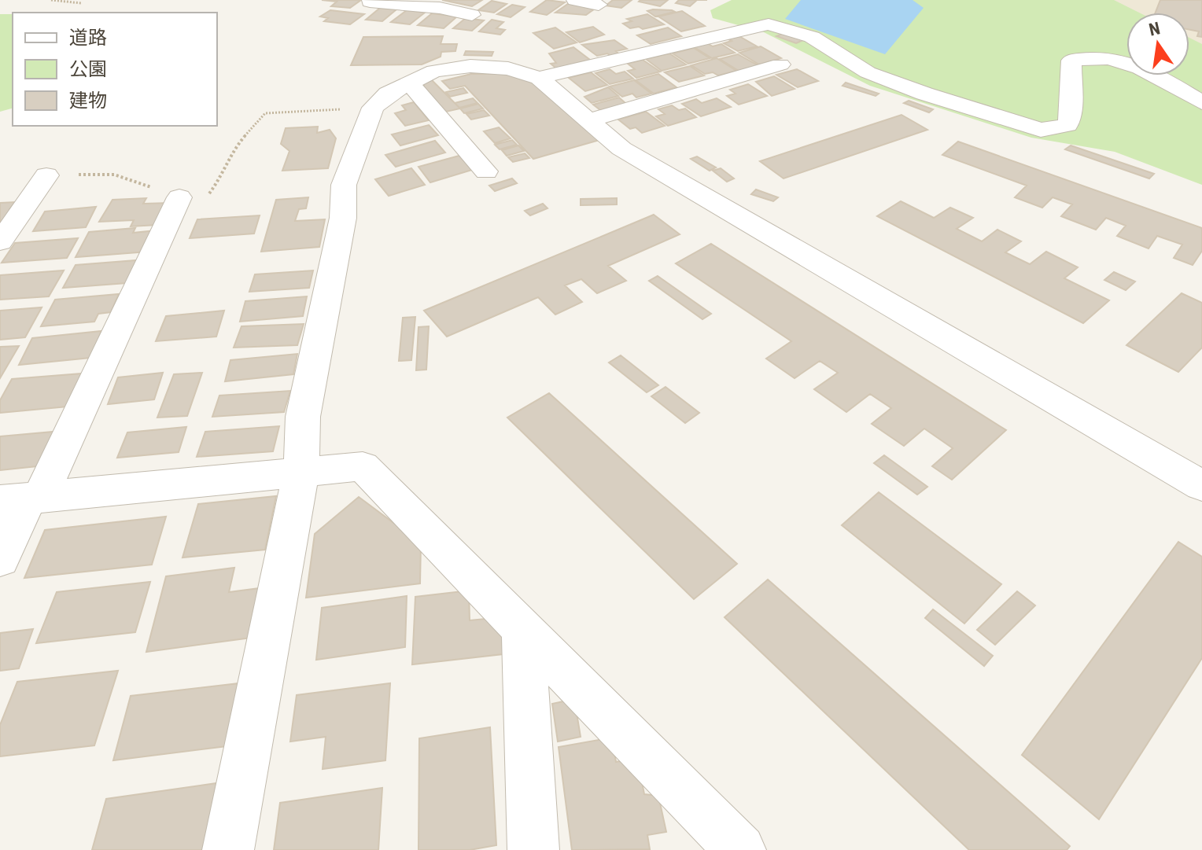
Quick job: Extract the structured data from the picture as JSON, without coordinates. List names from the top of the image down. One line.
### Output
{"legend":["道路","公園","建物"],"north":"top"}
